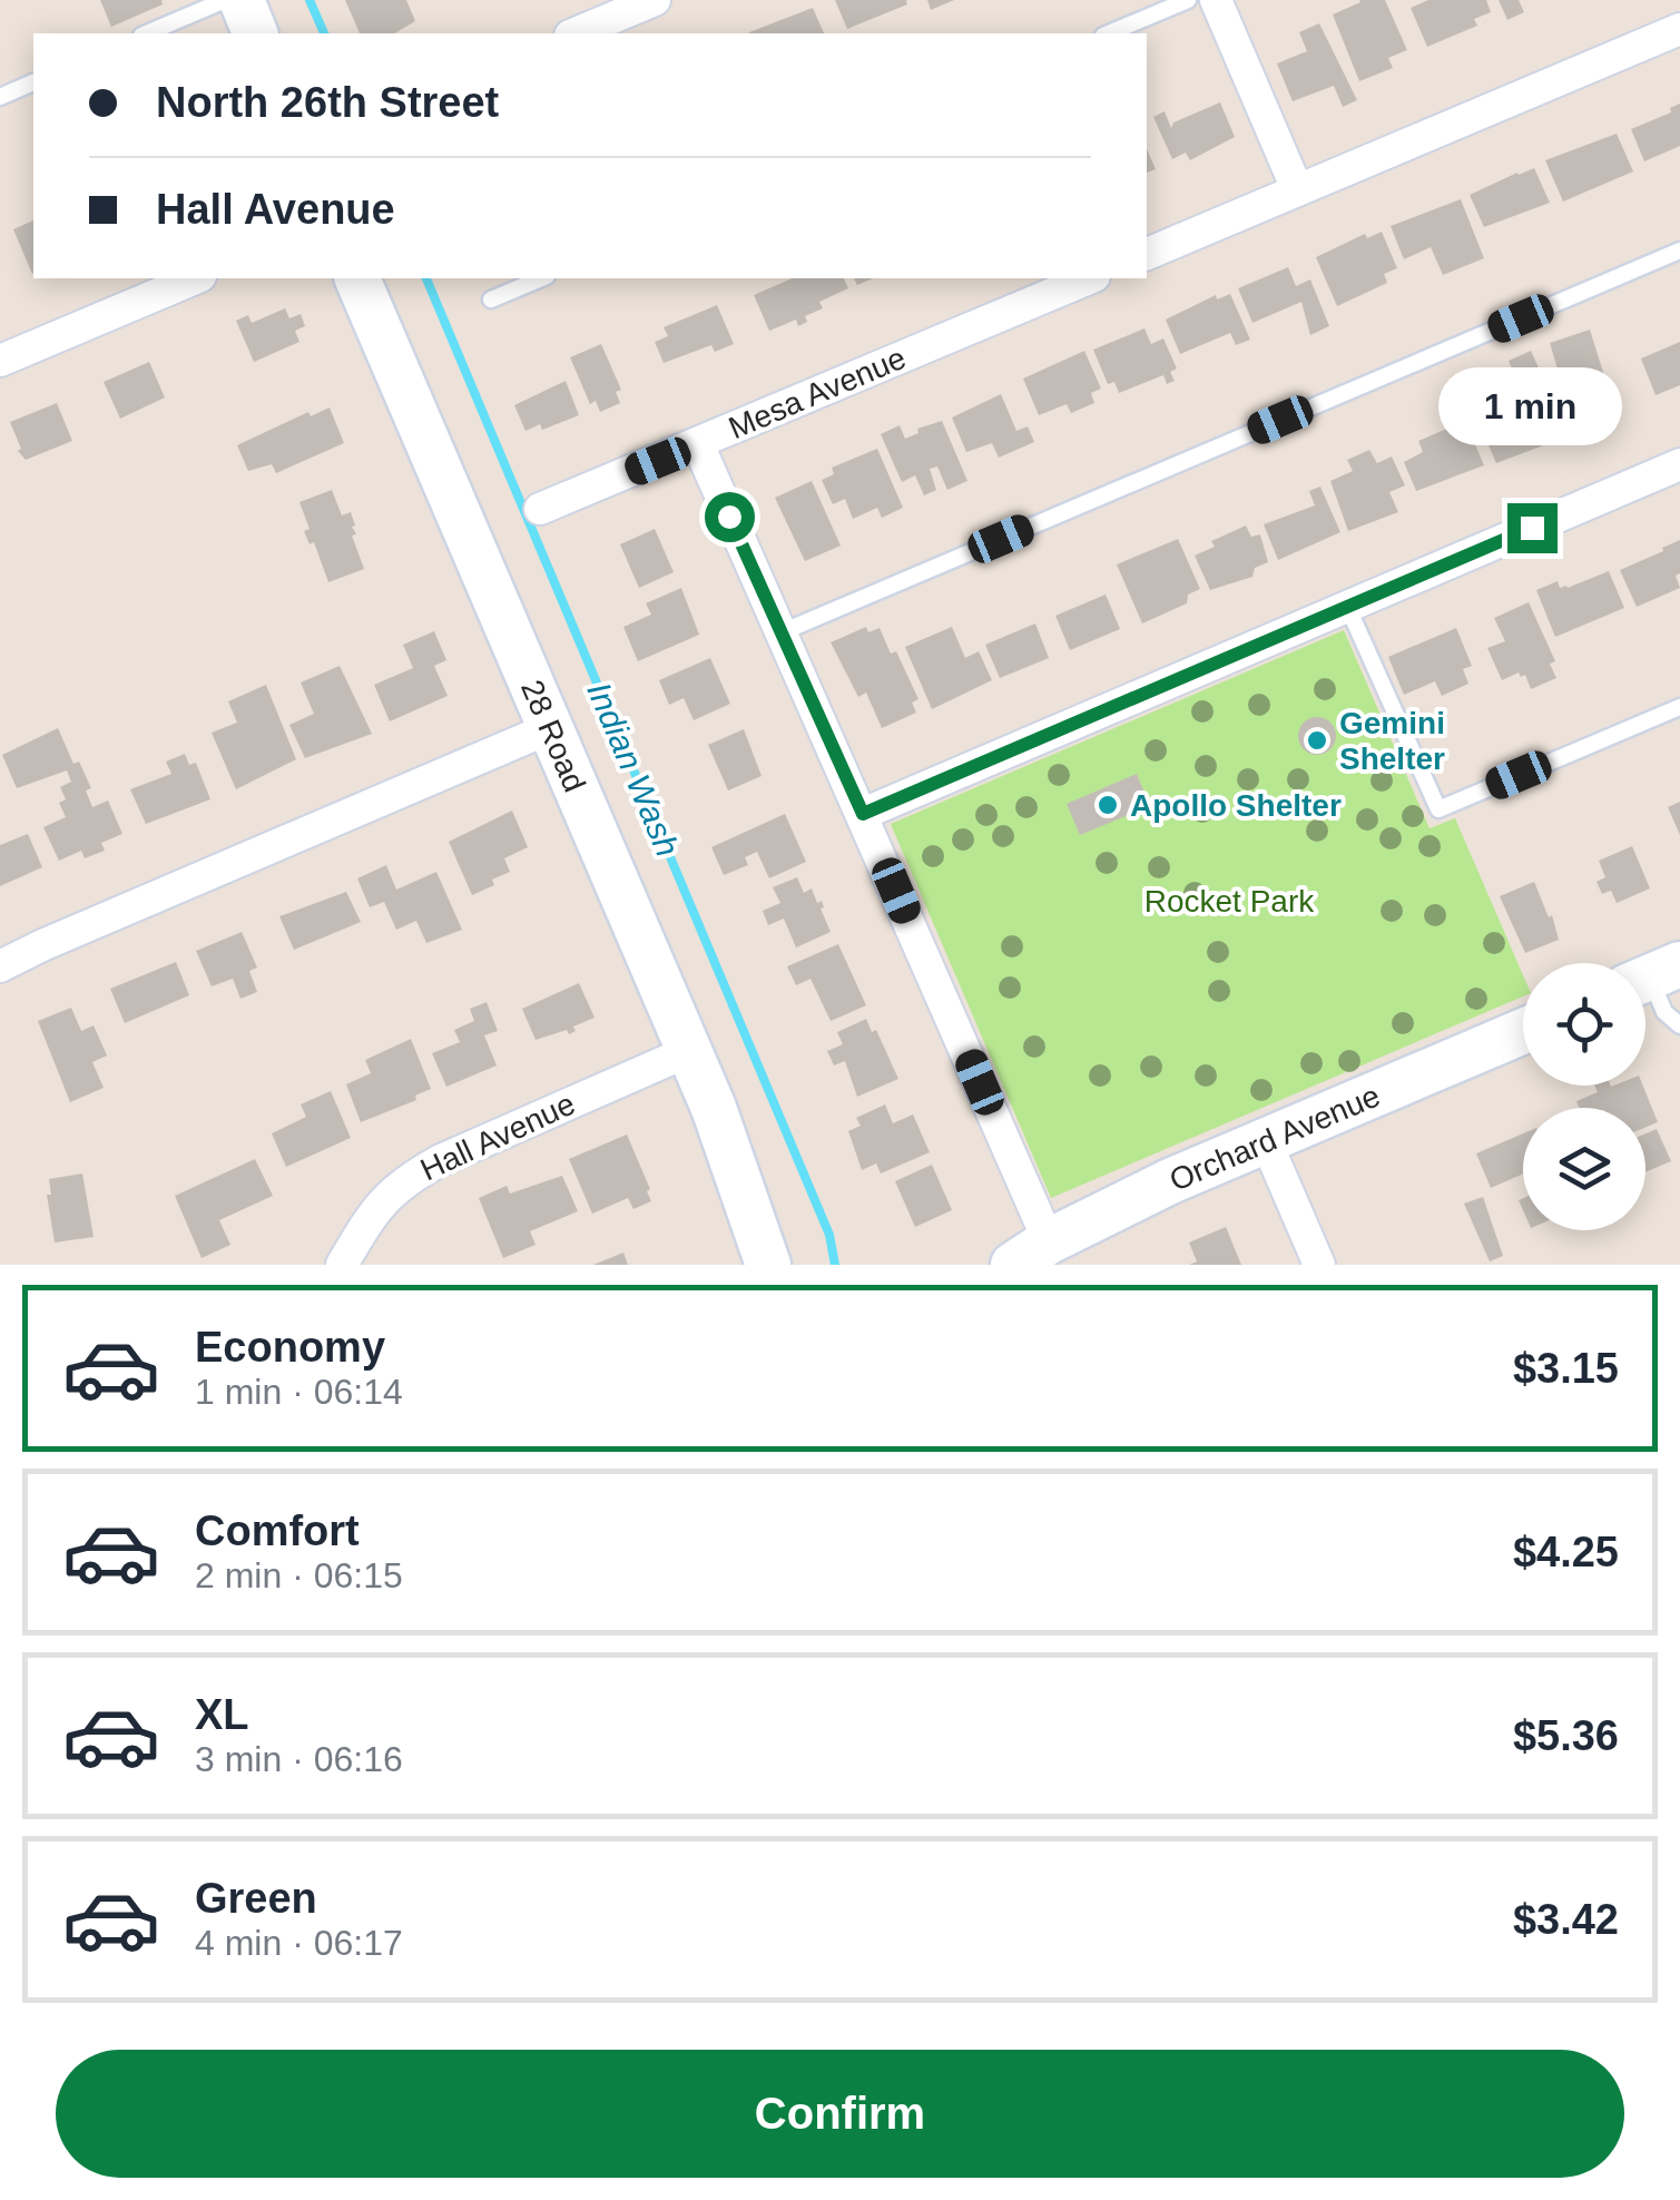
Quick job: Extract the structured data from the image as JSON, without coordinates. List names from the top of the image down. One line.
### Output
{"streets":{"main road":["28 Road","Orchard Avenue"],"street":["Mesa Avenue","Hall Avenue"]},"crossings":[["28 Road","Hall Avenue"]],"water":["Indian Wash"],"parks":["Rocket Park"],"places":["Gemini Shelter","Apollo Shelter"],"page":{"banner":["North 26th Street","Hall Avenue"],"bubble":"1 min","list":[{"name":"Economy","note":"1 min · 06:14","value":"$3.15"},{"name":"Comfort","note":"2 min · 06:15","value":"$4.25"},{"name":"XL","note":"3 min · 06:16","value":"$5.36"},{"name":"Green","note":"4 min · 06:17","value":"$3.42"}],"buttons":"Confirm"}}
